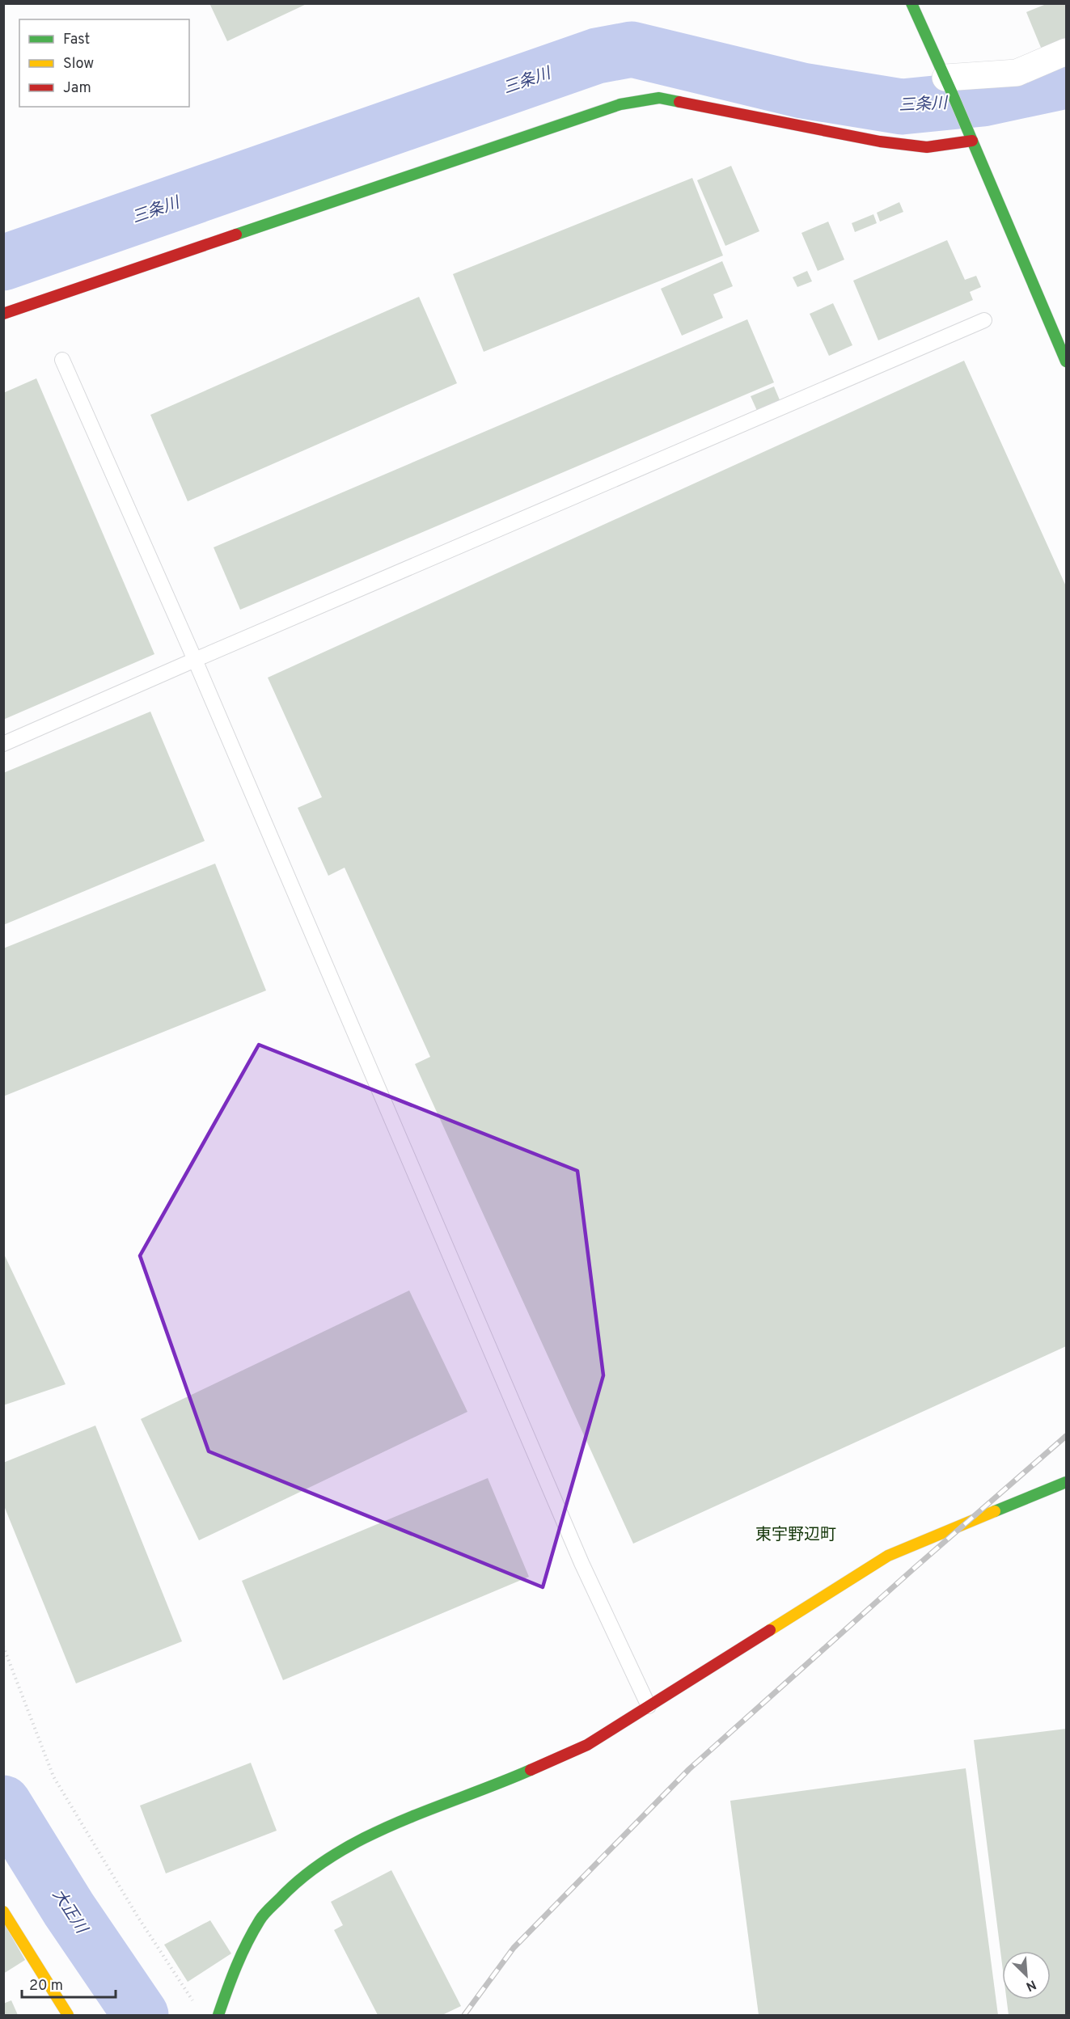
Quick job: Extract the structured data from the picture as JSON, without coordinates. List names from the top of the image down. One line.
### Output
{"districts":["東宇野辺町"],"water":["三条川","大正川"],"legend":["Fast","Slow","Jam"],"scale_bar":"20 m","north":"bottom right"}
